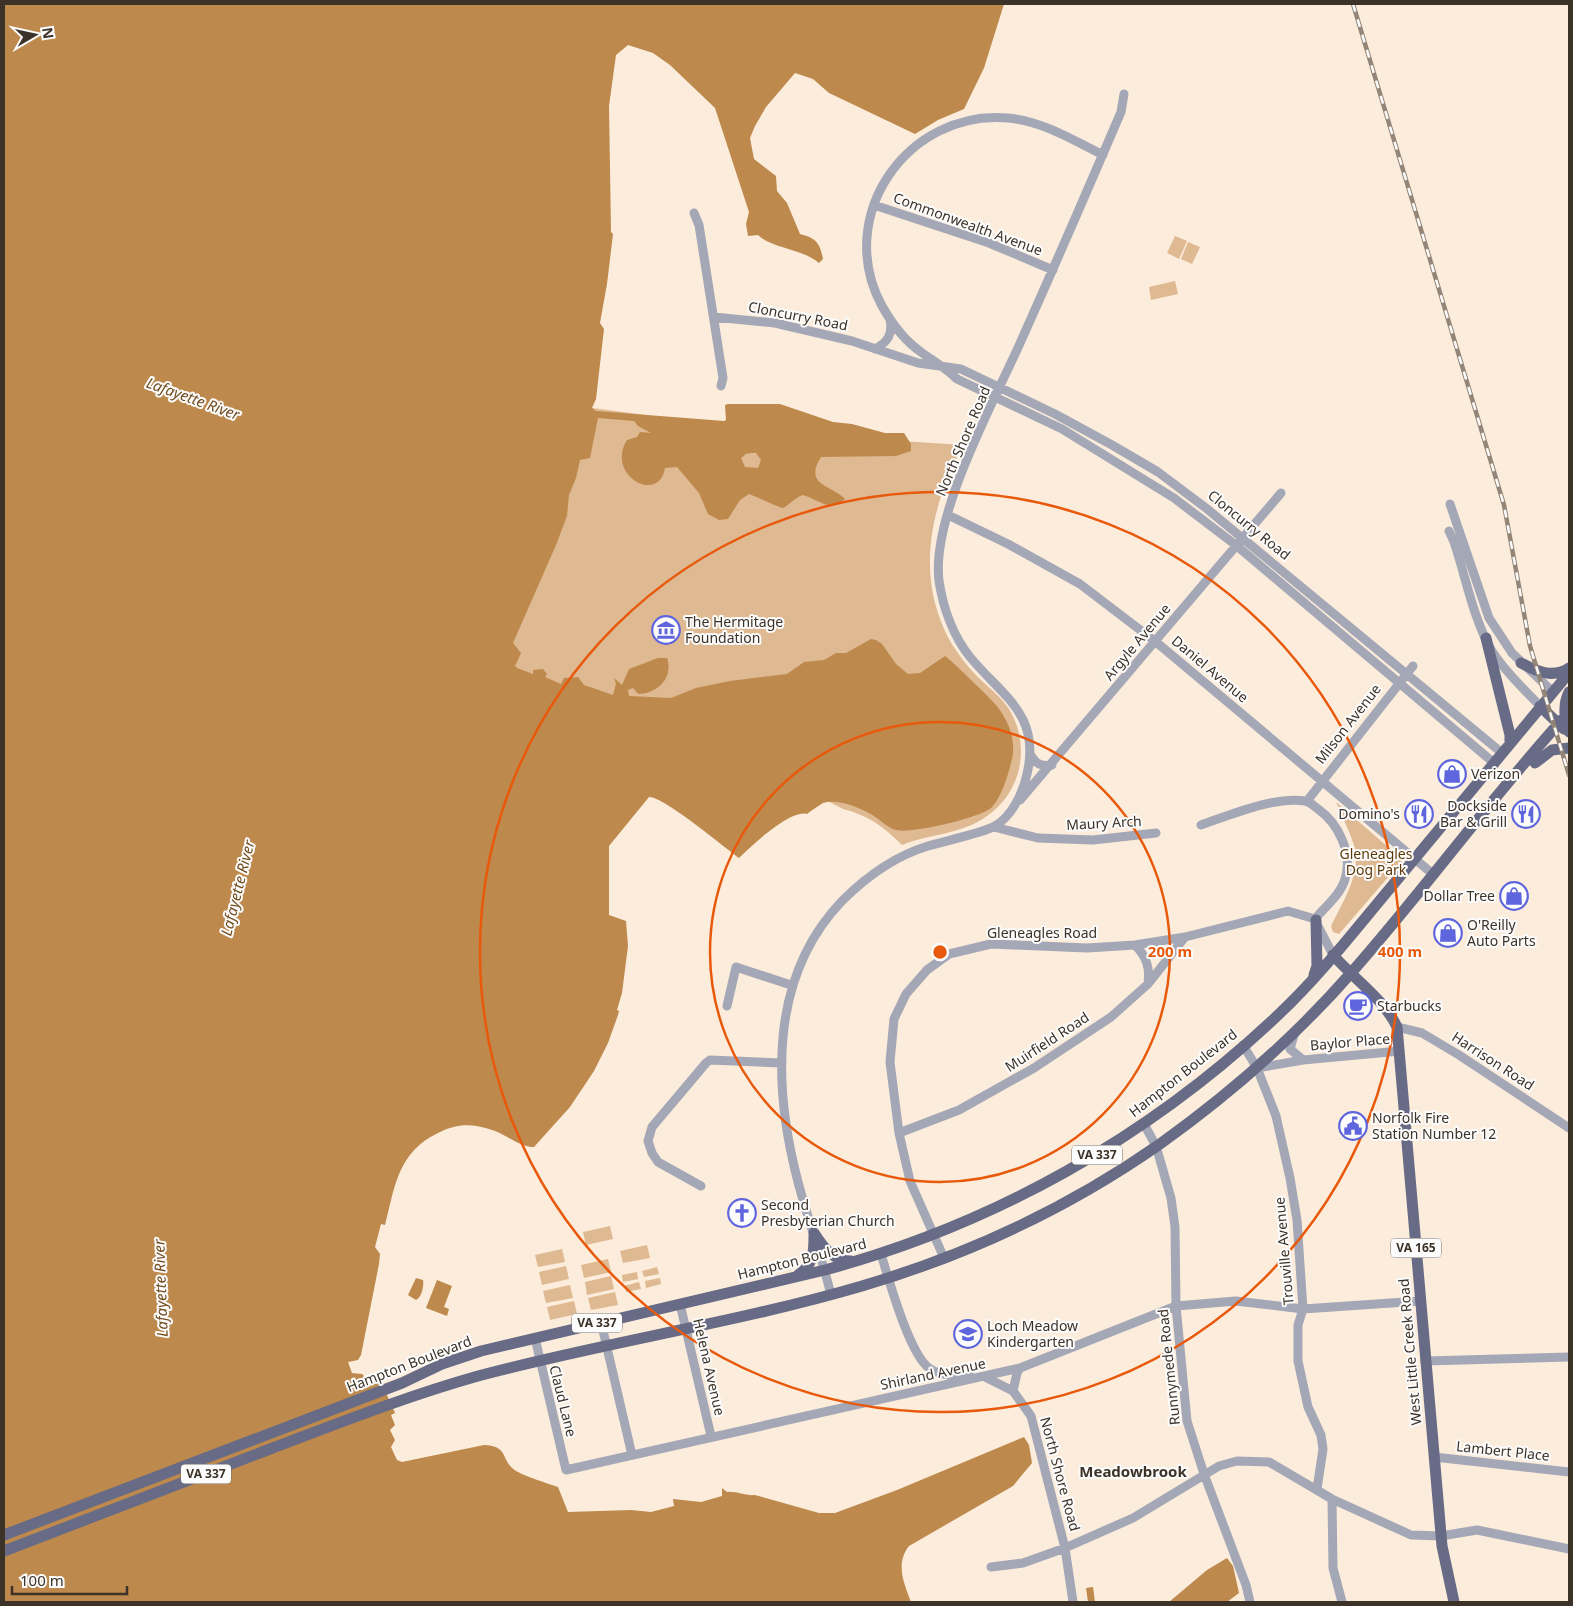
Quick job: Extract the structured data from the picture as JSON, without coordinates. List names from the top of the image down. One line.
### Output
{"streets":{"main road":["Hampton Boulevard","VA 337","VA 165","West Little Creek Road"],"street":["Commonwealth Avenue","Cloncurry Road","North Shore Road","Argyle Avenue","Daniel Avenue","Milson Avenue","Maury Arch","Gleneagles Road","Muirfield Road","Baylor Place","Harrison Road","Trouville Avenue","Helena Avenue","Runnymede Road","Shirland Avenue","Claud Lane","Lambert Place"]},"crossings":[["Commonwealth Avenue","North Shore Road"],["Cloncurry Road","North Shore Road"],["Cloncurry Road","Argyle Avenue"],["Cloncurry Road","Milson Avenue"],["Cloncurry Road","Hampton Boulevard"],["North Shore Road","Argyle Avenue"],["North Shore Road","Daniel Avenue"],["North Shore Road","Maury Arch"],["North Shore Road","Hampton Boulevard"],["North Shore Road","VA 337"],["North Shore Road","Shirland Avenue"],["Argyle Avenue","Daniel Avenue"],["Daniel Avenue","Milson Avenue"],["Daniel Avenue","Hampton Boulevard"],["Daniel Avenue","VA 337"],["Gleneagles Road","Muirfield Road"],["Gleneagles Road","Hampton Boulevard"],["Gleneagles Road","VA 337"],["Gleneagles Road","West Little Creek Road"],["Baylor Place","VA 337"],["Baylor Place","Trouville Avenue"],["Baylor Place","West Little Creek Road"],["Harrison Road","West Little Creek Road"],["Hampton Boulevard","Trouville Avenue"],["Hampton Boulevard","West Little Creek Road"],["Hampton Boulevard","Helena Avenue"],["Hampton Boulevard","Runnymede Road"],["Hampton Boulevard","Claud Lane"],["VA 337","Trouville Avenue"],["VA 337","West Little Creek Road"],["VA 337","Helena Avenue"],["VA 337","Runnymede Road"],["VA 337","Claud Lane"],["Trouville Avenue","Shirland Avenue"],["West Little Creek Road","Shirland Avenue"],["West Little Creek Road","Lambert Place"],["Helena Avenue","Shirland Avenue"],["Runnymede Road","Shirland Avenue"],["Shirland Avenue","Claud Lane"]],"districts":["Meadowbrook"],"water":["Lafayette River"],"parks":["Gleneagles Dog Park"],"places":{"museum":["The Hermitage Foundation"],"shop":["Verizon","Dollar Tree","O'Reilly Auto Parts"],"restaurant":["Domino's","Dockside Bar & Grill"],"cafe":["Starbucks"],"public building":["Norfolk Fire Station Number 12"],"church":["Second Presbyterian Church"],"school or university":["Loch Meadow Kindergarten"]},"scale_bar":"100 m","north":"right","rings":["200 m","400 m"]}
